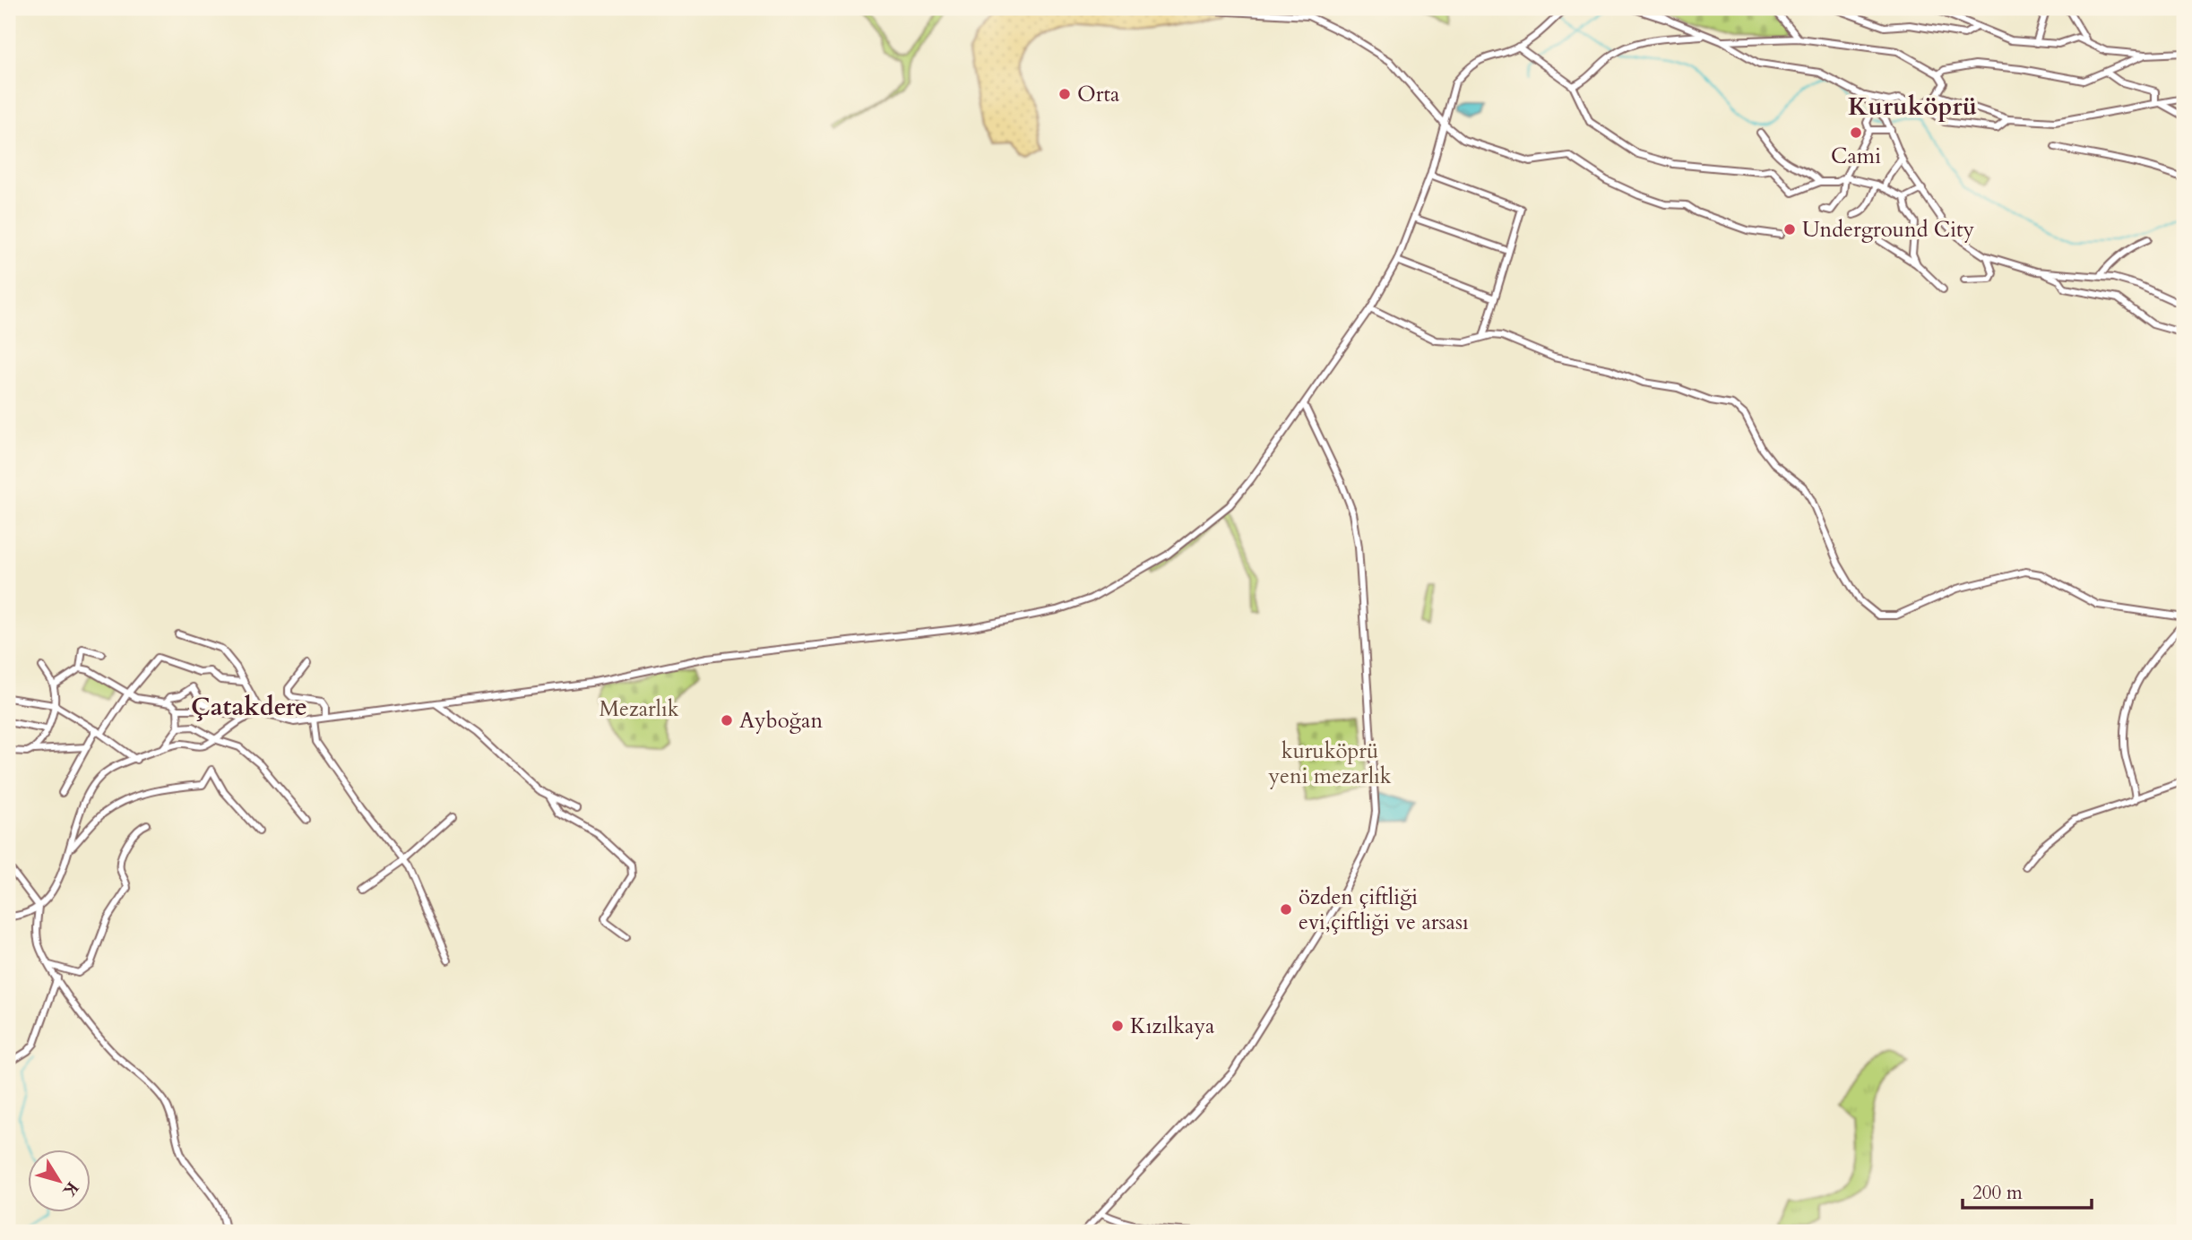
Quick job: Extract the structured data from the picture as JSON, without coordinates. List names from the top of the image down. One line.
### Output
{"districts":["Kuruköprü","Çatakdere"],"parks":["Mezarlık","kuruköprü yeni mezarlık"],"places":["Orta","Cami","Underground City","Ayboğan","özden çiftliği evi,çiftliği ve arsası","Kızılkaya"],"scale_bar":"200 m","north":"bottom right"}
